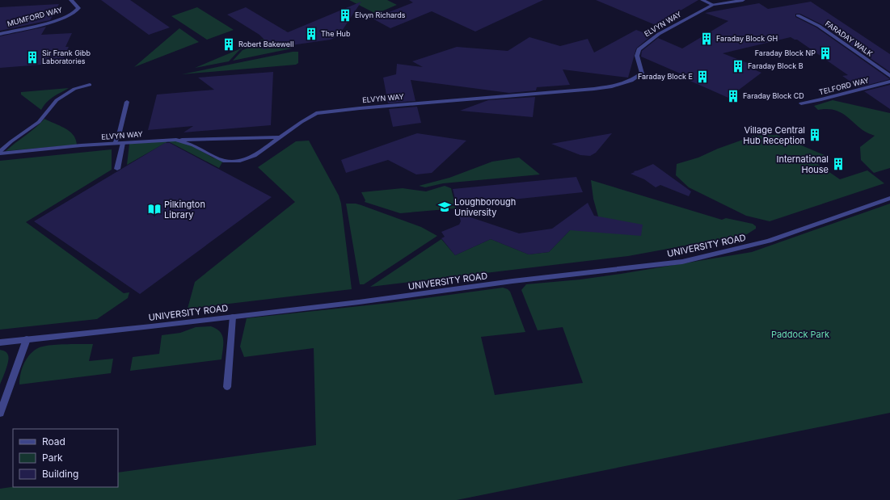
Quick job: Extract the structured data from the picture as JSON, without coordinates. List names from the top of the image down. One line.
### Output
{"streets":{"street":["MUMFORD WAY","ELVYN WAY","FARADAY WALK","TELFORD WAY","UNIVERSITY ROAD"]},"parks":["Paddock Park"],"places":{"building":["Elvyn Richards","The Hub","Faraday Block GH","Robert Bakewell","Faraday Block NP","Sir Frank Gibb Laboratories","Faraday Block B","Faraday Block E","Faraday Block CD","Village Central Hub Reception","International House"],"school or university":["Loughborough University"],"library":["Pilkington Library"]},"legend":["Road","Park","Building"]}
